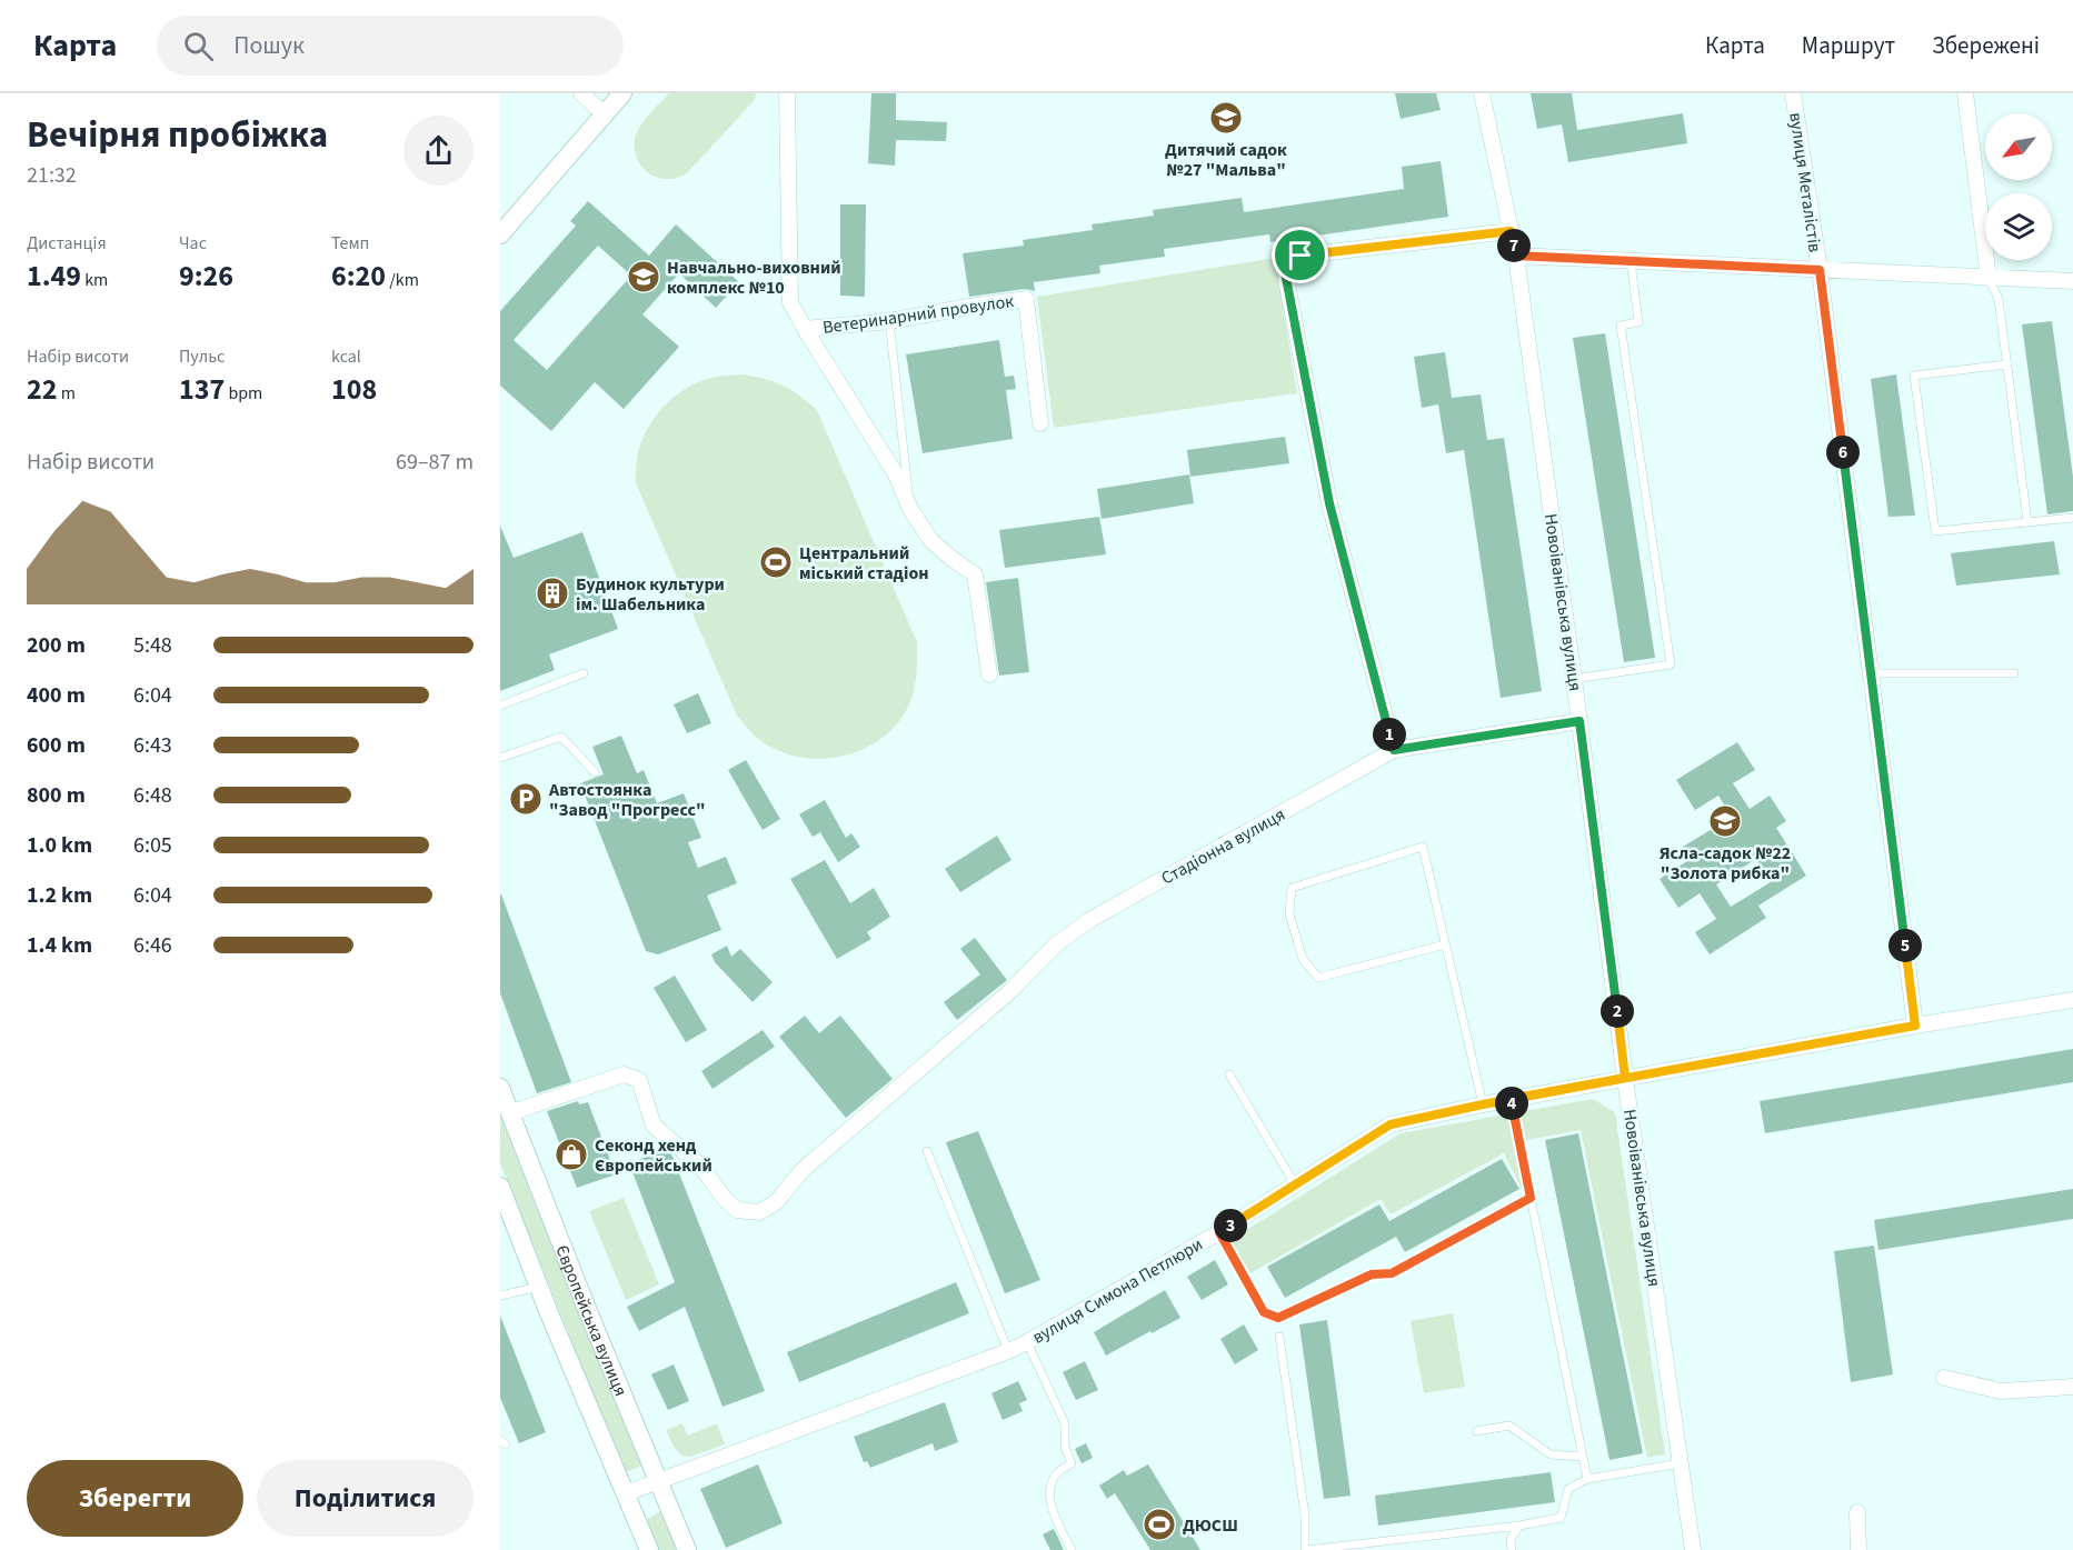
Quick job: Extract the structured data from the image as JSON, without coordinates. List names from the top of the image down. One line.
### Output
{"streets":{"street":["вулиця Металістів","Ветеринарний провулок","Новоіванівська вулиця","Стадіонна вулиця","вулиця Симона Петлюри","Європейська вулиця"]},"crossings":[["вулиця Металістів","вулиця Симона Петлюри"],["Новоіванівська вулиця","вулиця Симона Петлюри"],["Стадіонна вулиця","Європейська вулиця"],["вулиця Симона Петлюри","Європейська вулиця"]],"places":{"school or university":["Дитячий садок №27 \"Мальва\"","Навчально-виховний комплекс №10","Ясла-садок №22 \"Золота рибка\""],"sports":["Центральний міський стадіон","ДЮСШ"],"building":["Будинок культури ім. Шабельника"],"parking":["Автостоянка \"Завод \"Прогресс\""],"shop":["Секонд хенд Європейський"]},"north":"bottom left","page":{"header":"Карта","search":"Пошук","nav":["Карта","Маршрут","Збережені"],"heading":["Вечірня пробіжка","21:32"],"stats":[["Дистанція","1.49 km"],["Час","9:26"],["Темп","6:20 /km"],["Набір висоти","22 m"],["Пульс","137 bpm"],["kcal","108"]],"pins":["7","6","1","5","2","4","3"],"chart":["Набір висоти","69–87 m"],"list":[{"name":"200 m","note":"5:48"},{"name":"400 m","note":"6:04"},{"name":"600 m","note":"6:43"},{"name":"800 m","note":"6:48"},{"name":"1.0 km","note":"6:05"},{"name":"1.2 km","note":"6:04"},{"name":"1.4 km","note":"6:46"}],"buttons":["Зберегти","Поділитися"]}}
